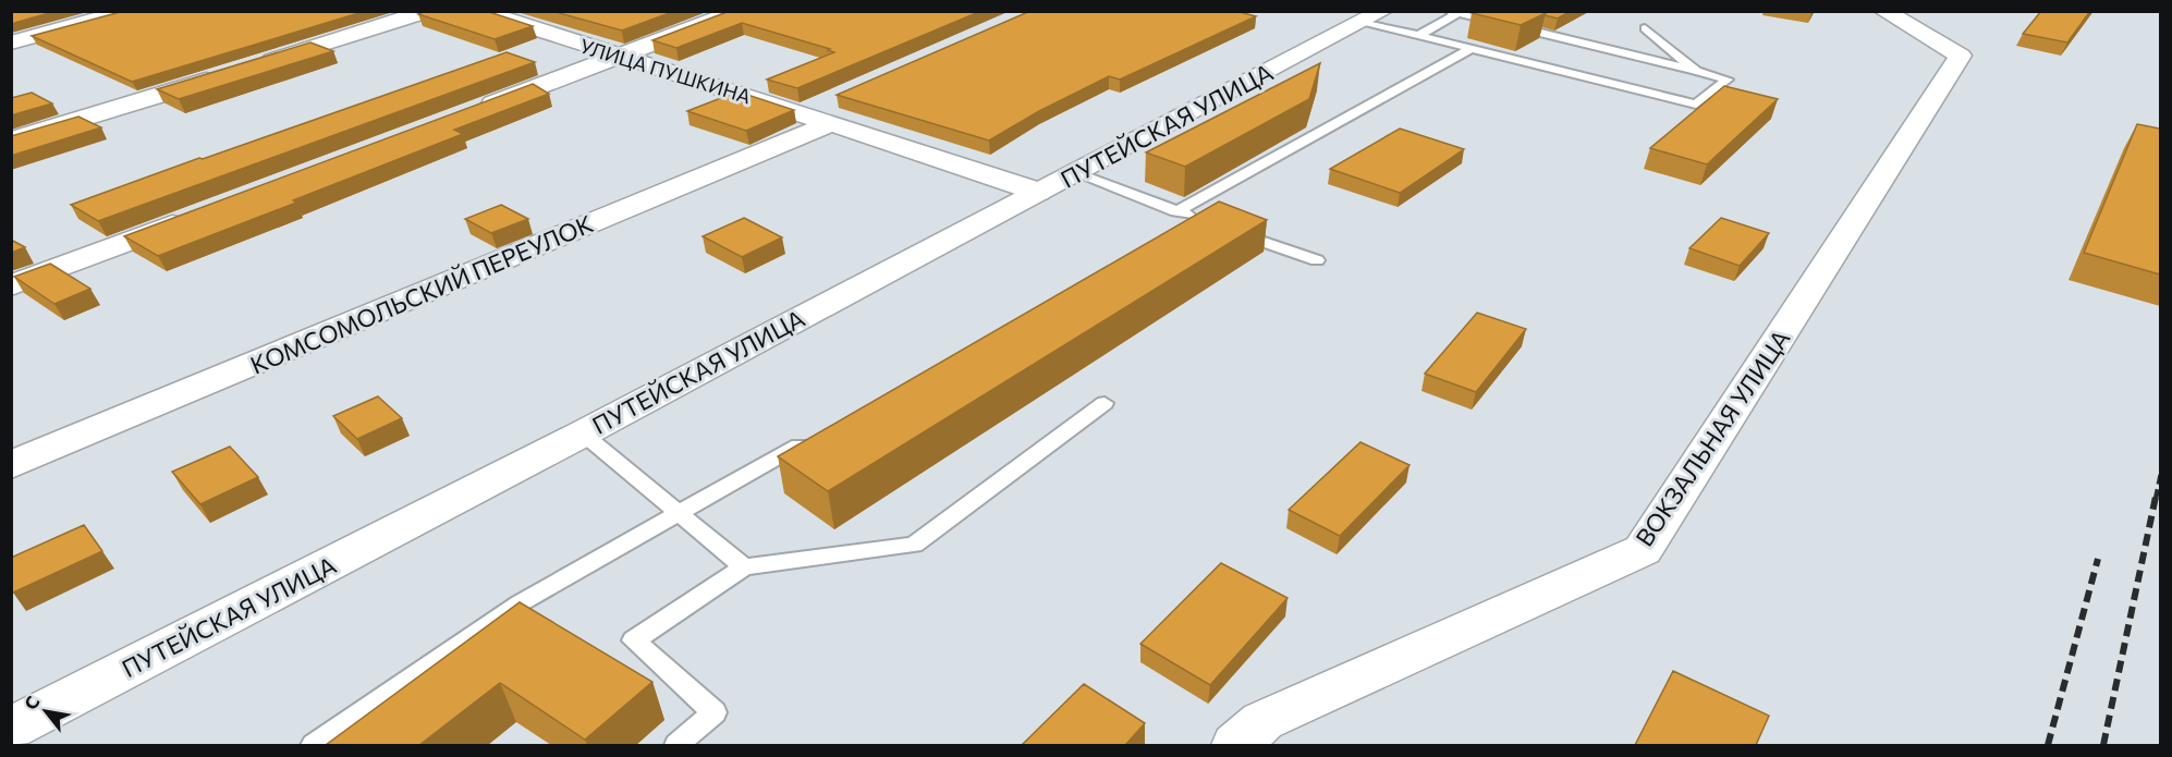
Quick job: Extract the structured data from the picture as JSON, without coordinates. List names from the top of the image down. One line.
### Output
{"streets":{"street":["УЛИЦА ПУШКИНА","ПУТЕЙСКАЯ УЛИЦА","КОМСОМОЛЬСКИЙ ПЕРЕУЛОК","ВОКЗАЛЬНАЯ УЛИЦА"]},"crossings":[["УЛИЦА ПУШКИНА","ПУТЕЙСКАЯ УЛИЦА"],["УЛИЦА ПУШКИНА","КОМСОМОЛЬСКИЙ ПЕРЕУЛОК"]],"north":"top left"}
